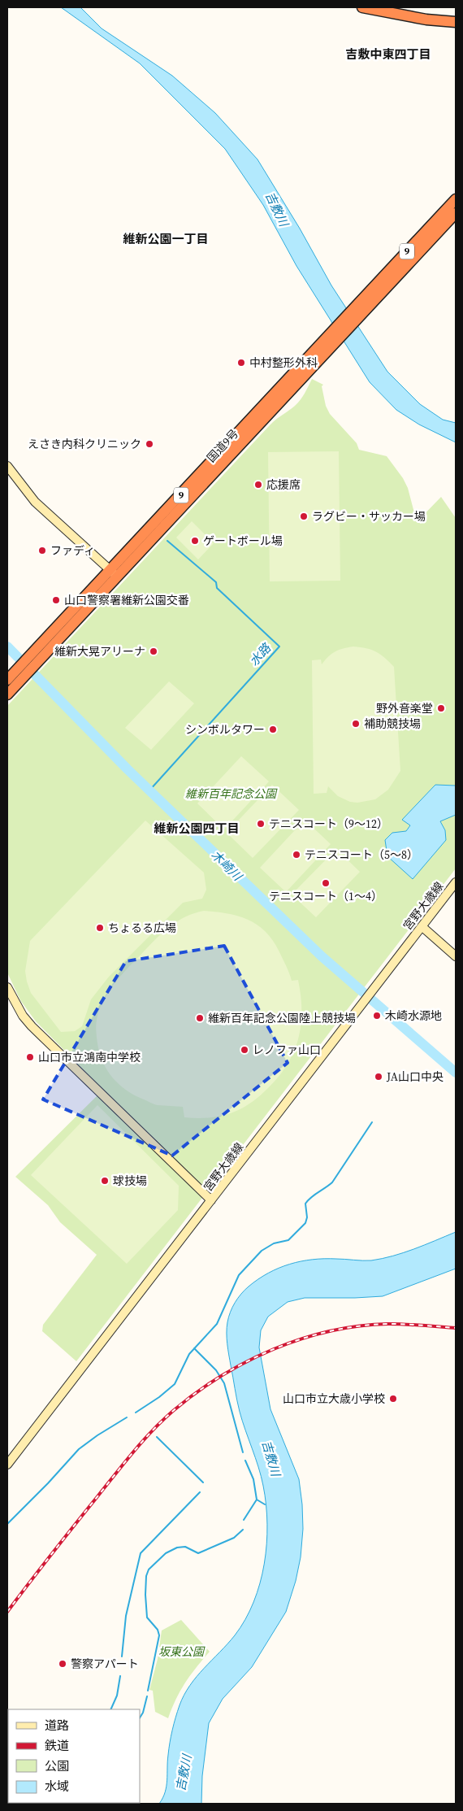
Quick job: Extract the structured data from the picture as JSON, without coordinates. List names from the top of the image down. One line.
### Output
{"streets":{"highway":["9","国道9号"],"main road":["宮野大歳線"]},"districts":["吉敷中東四丁目","維新公園一丁目","維新公園四丁目"],"water":["吉敷川","水路","木崎川"],"parks":["維新百年記念公園","坂東公園"],"places":["中村整形外科","えさき内科クリニック","応援席","ラグビー・サッカー場","ゲートボール場","ファディ","山口警察署維新公園交番","維新大晃アリーナ","野外音楽堂","補助競技場","シンボルタワー","テニスコート（9～12）","テニスコート（5～8）","テニスコート（1～4）","ちょるる広場","木崎水源地","維新百年記念公園陸上競技場","レノファ山口","山口市立鴻南中学校","JA山口中央","球技場","山口市立大歳小学校","警察アパート"],"legend":["道路","鉄道","公園","水域"]}
